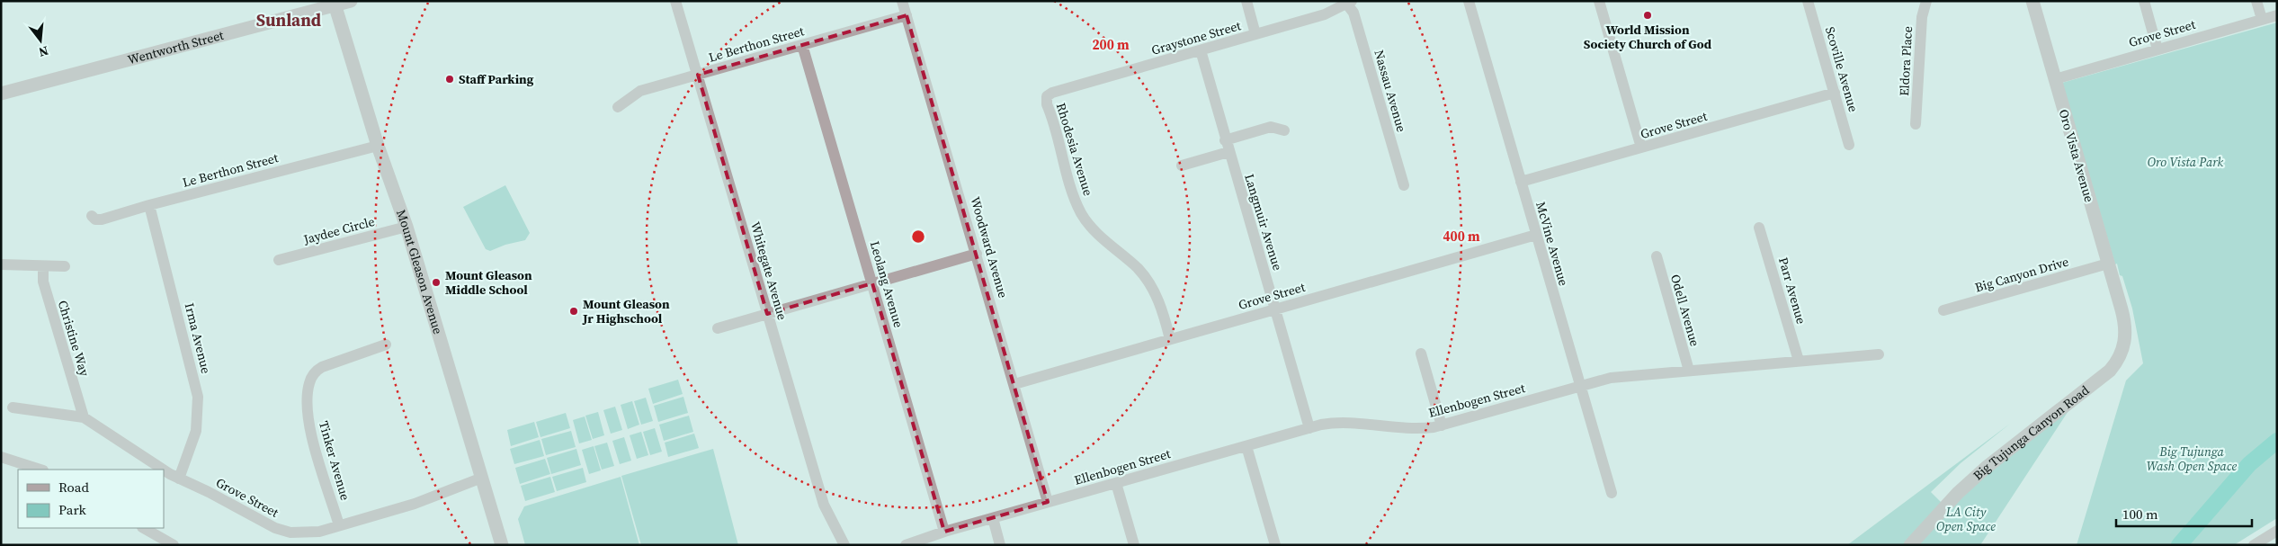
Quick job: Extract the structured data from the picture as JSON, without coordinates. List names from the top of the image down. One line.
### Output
{"streets":{"street":["Grove Street","Graystone Street","Le Berthon Street","Wentworth Street","Eldora Place","Scoville Avenue","Nassau Avenue","Rhodesia Avenue","Oro Vista Avenue","Langmuir Avenue","Jaydee Circle","McVine Avenue","Woodward Avenue","Whitegate Avenue","Mount Gleason Avenue","Big Canyon Drive","Leolang Avenue","Parr Avenue","Odell Avenue","Christine Way","Irma Avenue","Ellenbogen Street","Big Tujunga Canyon Road","Tinker Avenue"]},"crossings":[["Grove Street","Scoville Avenue"],["Grove Street","Rhodesia Avenue"],["Grove Street","Oro Vista Avenue"],["Grove Street","Langmuir Avenue"],["Grove Street","McVine Avenue"],["Grove Street","Woodward Avenue"],["Grove Street","Mount Gleason Avenue"],["Grove Street","Christine Way"],["Grove Street","Irma Avenue"],["Grove Street","Tinker Avenue"],["Graystone Street","Nassau Avenue"],["Graystone Street","Rhodesia Avenue"],["Graystone Street","Langmuir Avenue"],["Le Berthon Street","Woodward Avenue"],["Le Berthon Street","Whitegate Avenue"],["Le Berthon Street","Mount Gleason Avenue"],["Le Berthon Street","Leolang Avenue"],["Le Berthon Street","Irma Avenue"],["Wentworth Street","Mount Gleason Avenue"],["Oro Vista Avenue","Big Canyon Drive"],["Oro Vista Avenue","Big Tujunga Canyon Road"],["Langmuir Avenue","Ellenbogen Street"],["Jaydee Circle","Mount Gleason Avenue"],["McVine Avenue","Ellenbogen Street"],["Woodward Avenue","Ellenbogen Street"],["Leolang Avenue","Ellenbogen Street"],["Parr Avenue","Ellenbogen Street"],["Odell Avenue","Ellenbogen Street"]],"districts":["Sunland"],"parks":["Oro Vista Park","Big Tujunga Wash Open Space","LA City Open Space"],"places":["World Mission Society Church of God","Staff Parking","Mount Gleason Middle School","Mount Gleason Jr Highschool"],"legend":["Road","Park"],"scale_bar":"100 m","north":"bottom","rings":["200 m","400 m"]}
